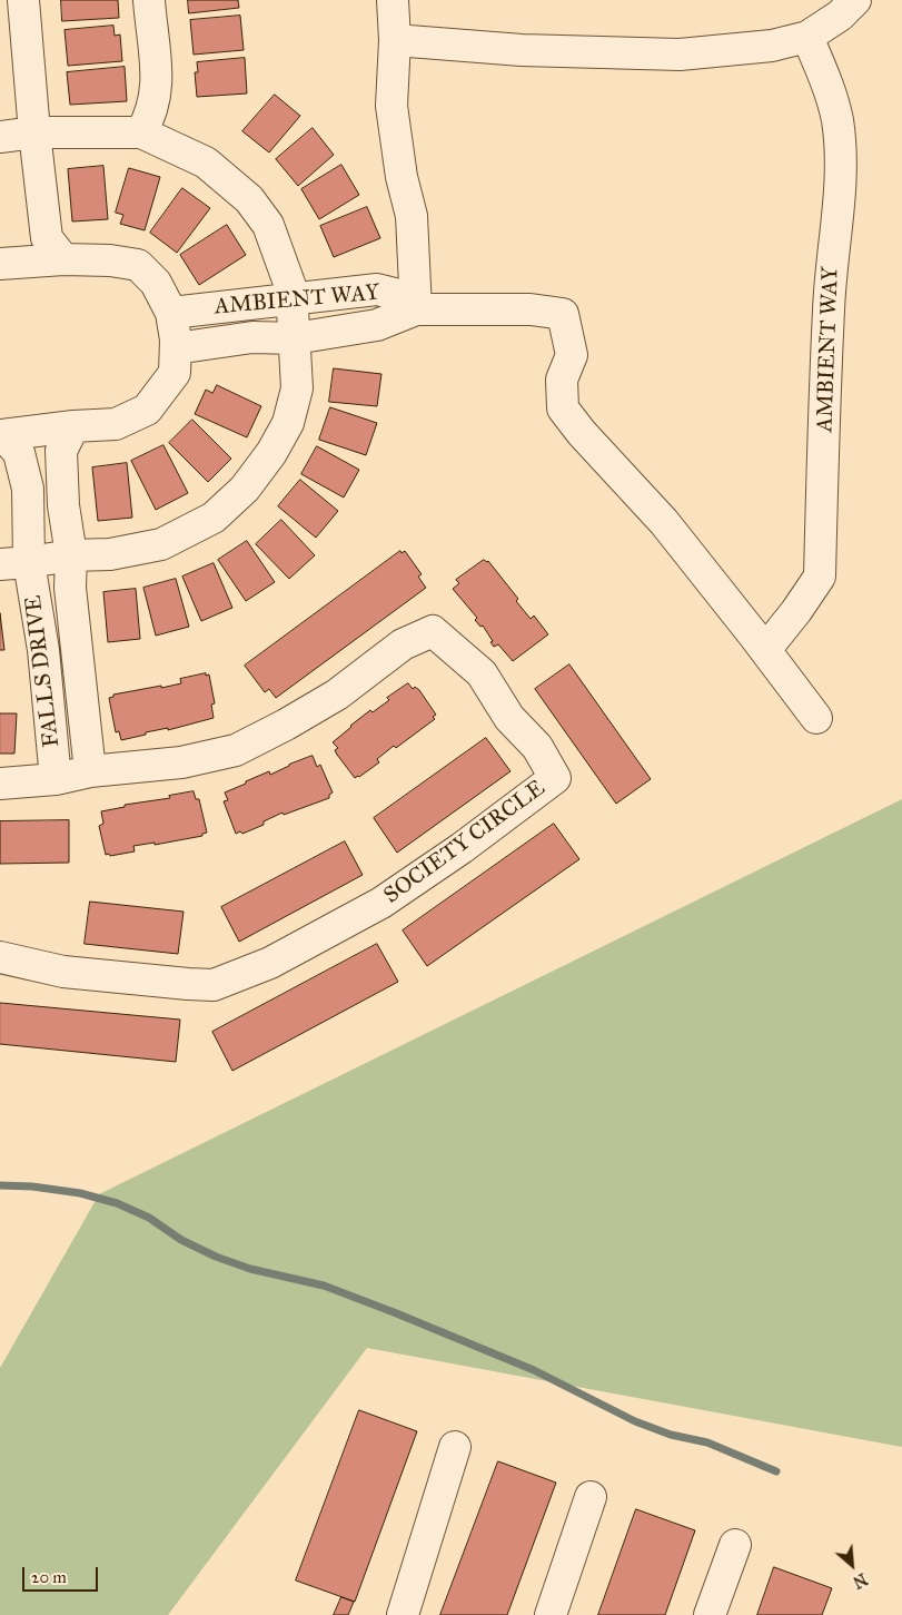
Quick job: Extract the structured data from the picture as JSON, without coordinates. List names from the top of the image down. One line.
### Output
{"streets":{"street":["AMBIENT WAY","FALLS DRIVE","SOCIETY CIRCLE"]},"crossings":[["AMBIENT WAY","FALLS DRIVE"],["FALLS DRIVE","SOCIETY CIRCLE"]],"scale_bar":"20 m","north":"bottom right"}
